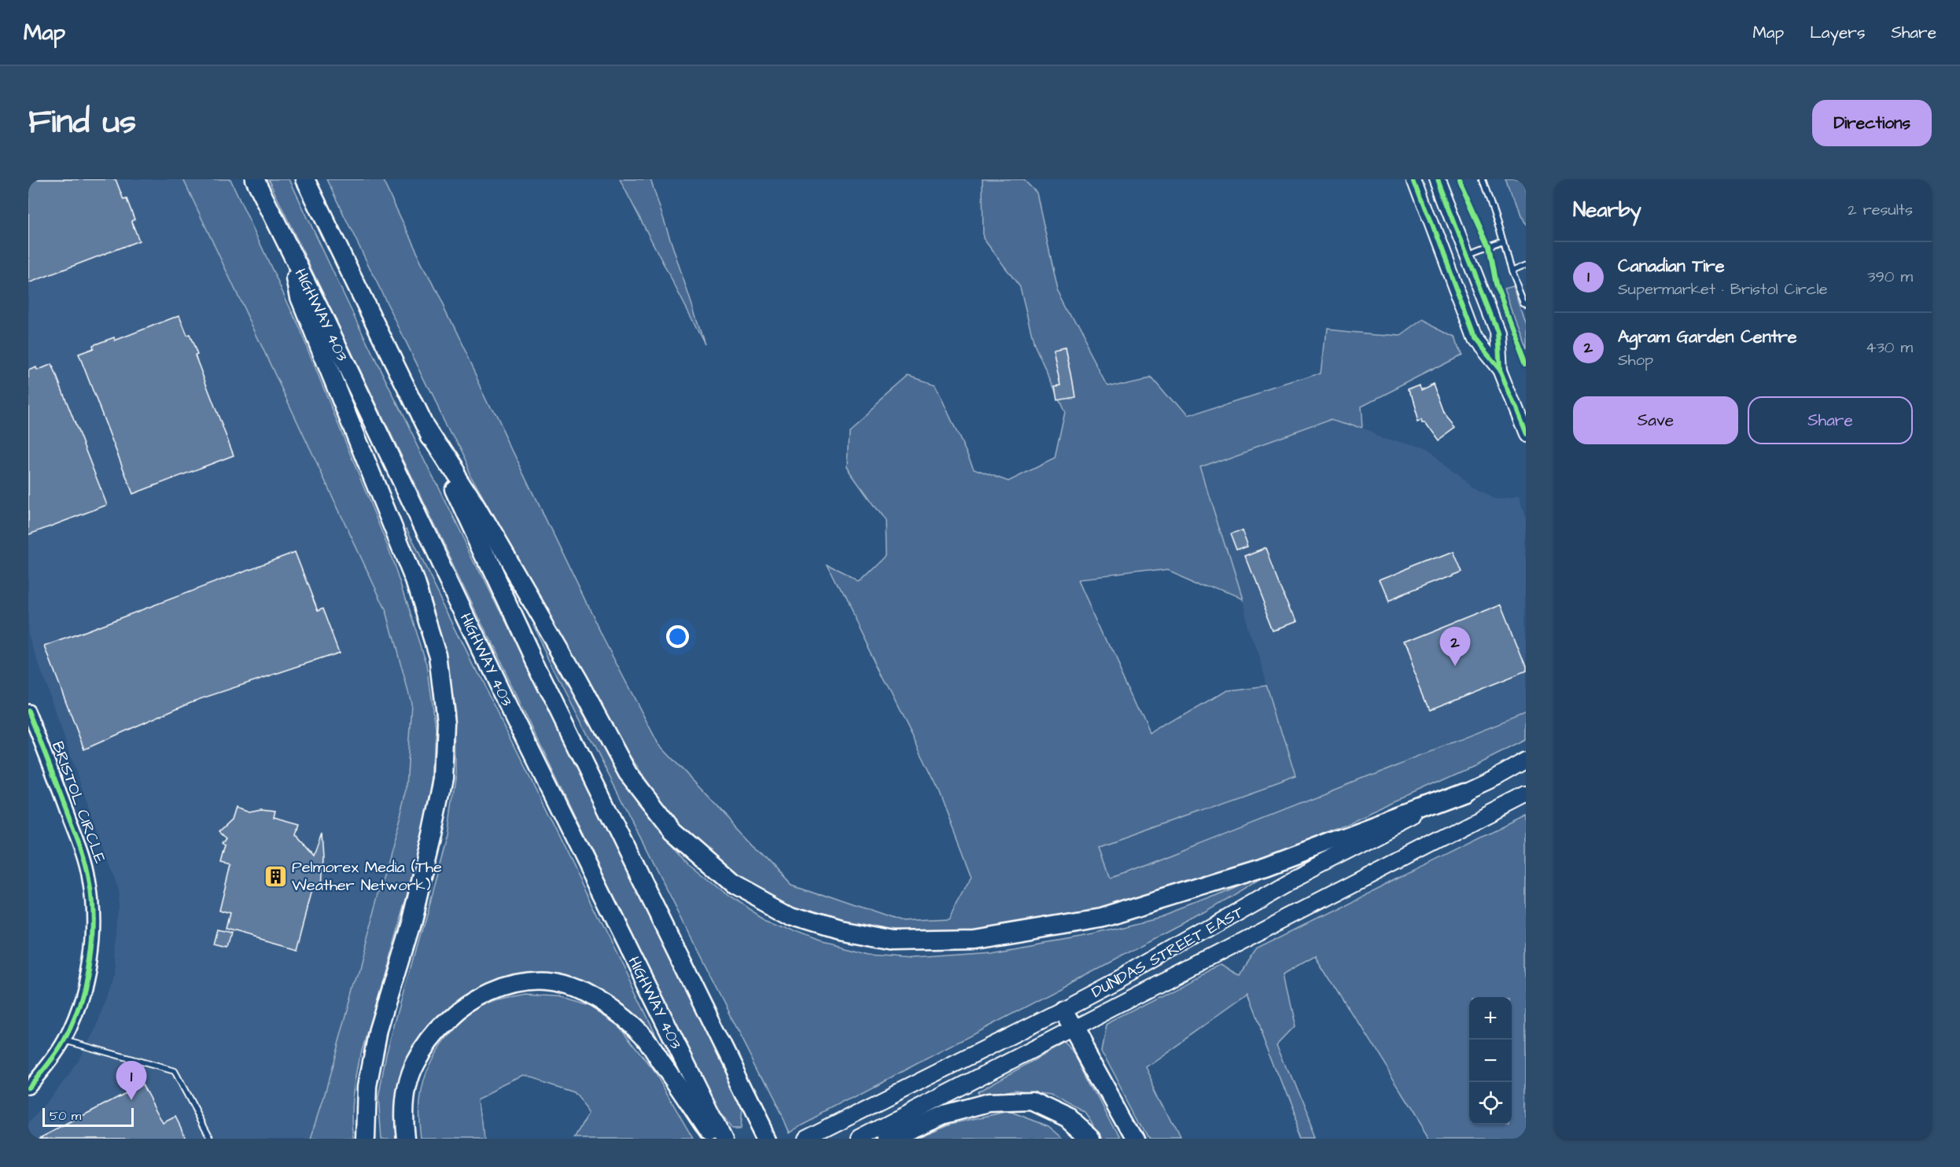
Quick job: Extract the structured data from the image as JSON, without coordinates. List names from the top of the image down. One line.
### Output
{"streets":{"highway":["HIGHWAY 403"],"main road":["DUNDAS STREET EAST"],"street":["BRISTOL CIRCLE"]},"places":{"building":["Pelmorex Media (The Weather Network)"]},"scale_bar":"50 m","page":{"header":"Map","nav":["Map","Layers","Share"],"title":"Find us","buttons":["Directions",["Save","Share"]],"heading":["Nearby","2 results"],"list":[{"mark":"1","name":"Canadian Tire","note":"Supermarket · Bristol Circle","value":"390 m"},{"mark":"2","name":"Agram Garden Centre","note":"Shop","value":"430 m"}],"pins":["2","1"],"map_buttons":["+","−"],"scale":"50 m"}}
